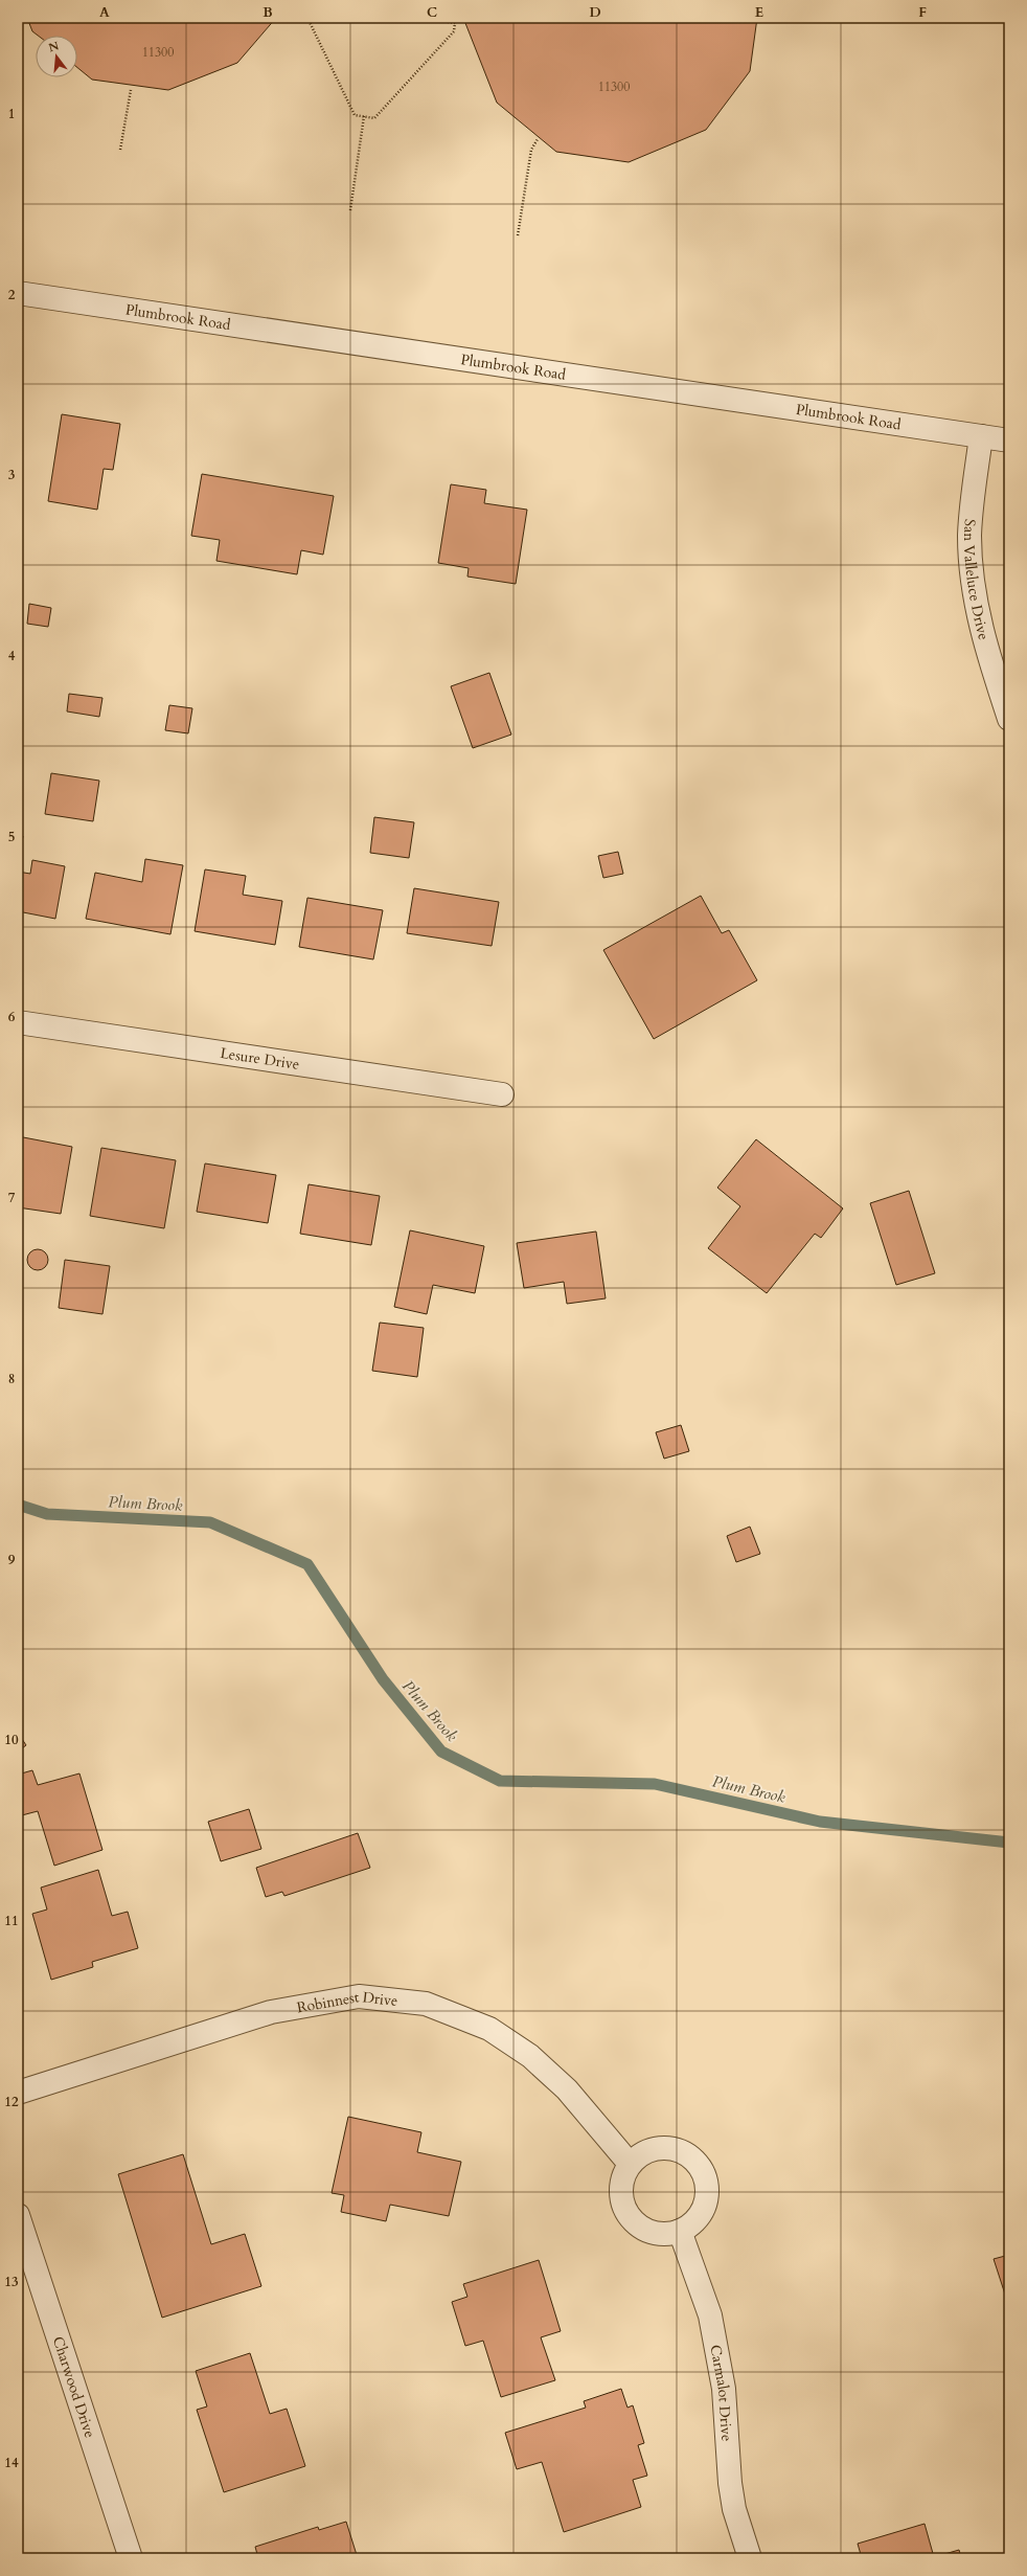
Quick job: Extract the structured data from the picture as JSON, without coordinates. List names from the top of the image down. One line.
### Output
{"streets":{"street":["Plumbrook Road","San Valleluce Drive","Lesure Drive","Robinnest Drive","Charwood Drive","Carmalot Drive"]},"crossings":[["Plumbrook Road","San Valleluce Drive"],["Robinnest Drive","Carmalot Drive"]],"water":["Plum Brook"],"house_numbers":["11300","11300"],"north":"top","grid":{"columns":["A","B","C","D","E","F"],"rows":["1","2","3","4","5","6","7","8","9","10","11","12","13","14"]}}
